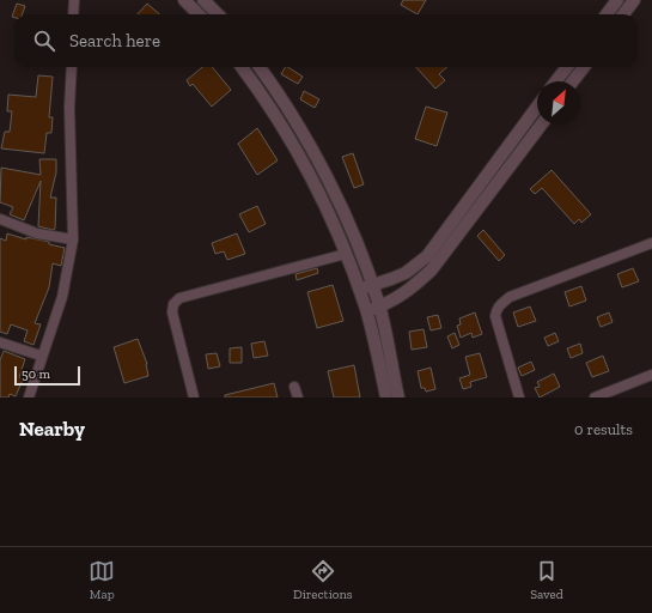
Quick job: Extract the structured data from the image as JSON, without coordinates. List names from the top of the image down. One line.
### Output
{"scale_bar":"50 m","north":"top right","page":{"search":"Search here","scale":"50 m","heading":["Nearby","0 results"],"nav":["Map","Directions","Saved"]}}
